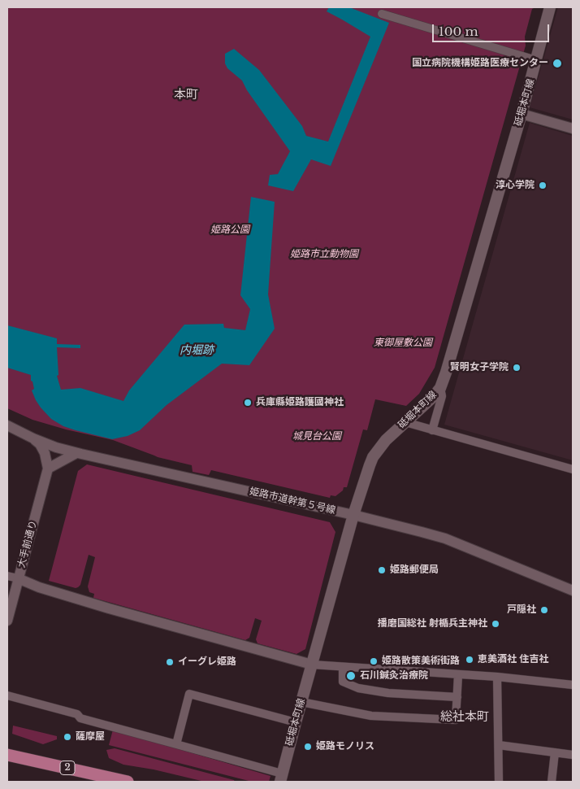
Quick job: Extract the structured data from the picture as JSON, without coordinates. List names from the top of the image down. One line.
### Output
{"streets":{"highway":["2"],"main road":["砥堀本町線"],"street":["姫路市道幹第５号線","大手前通り"]},"crossings":[["砥堀本町線","姫路市道幹第５号線"]],"districts":["本町","総社本町"],"water":["内堀跡"],"parks":["姫路公園","姫路市立動物園","東御屋敷公園","城見台公園"],"places":["国立病院機構姫路医療センター","淳心学院","賢明女子学院","兵庫縣姫路護國神社","姫路郵便局","戸隠社","播磨国総社 射楯兵主神社","恵美酒社 住吉社","姫路散策美術街路","イーグレ姫路","石川鍼灸治療院","薩摩屋","姫路モノリス"],"scale_bar":"100 m"}
